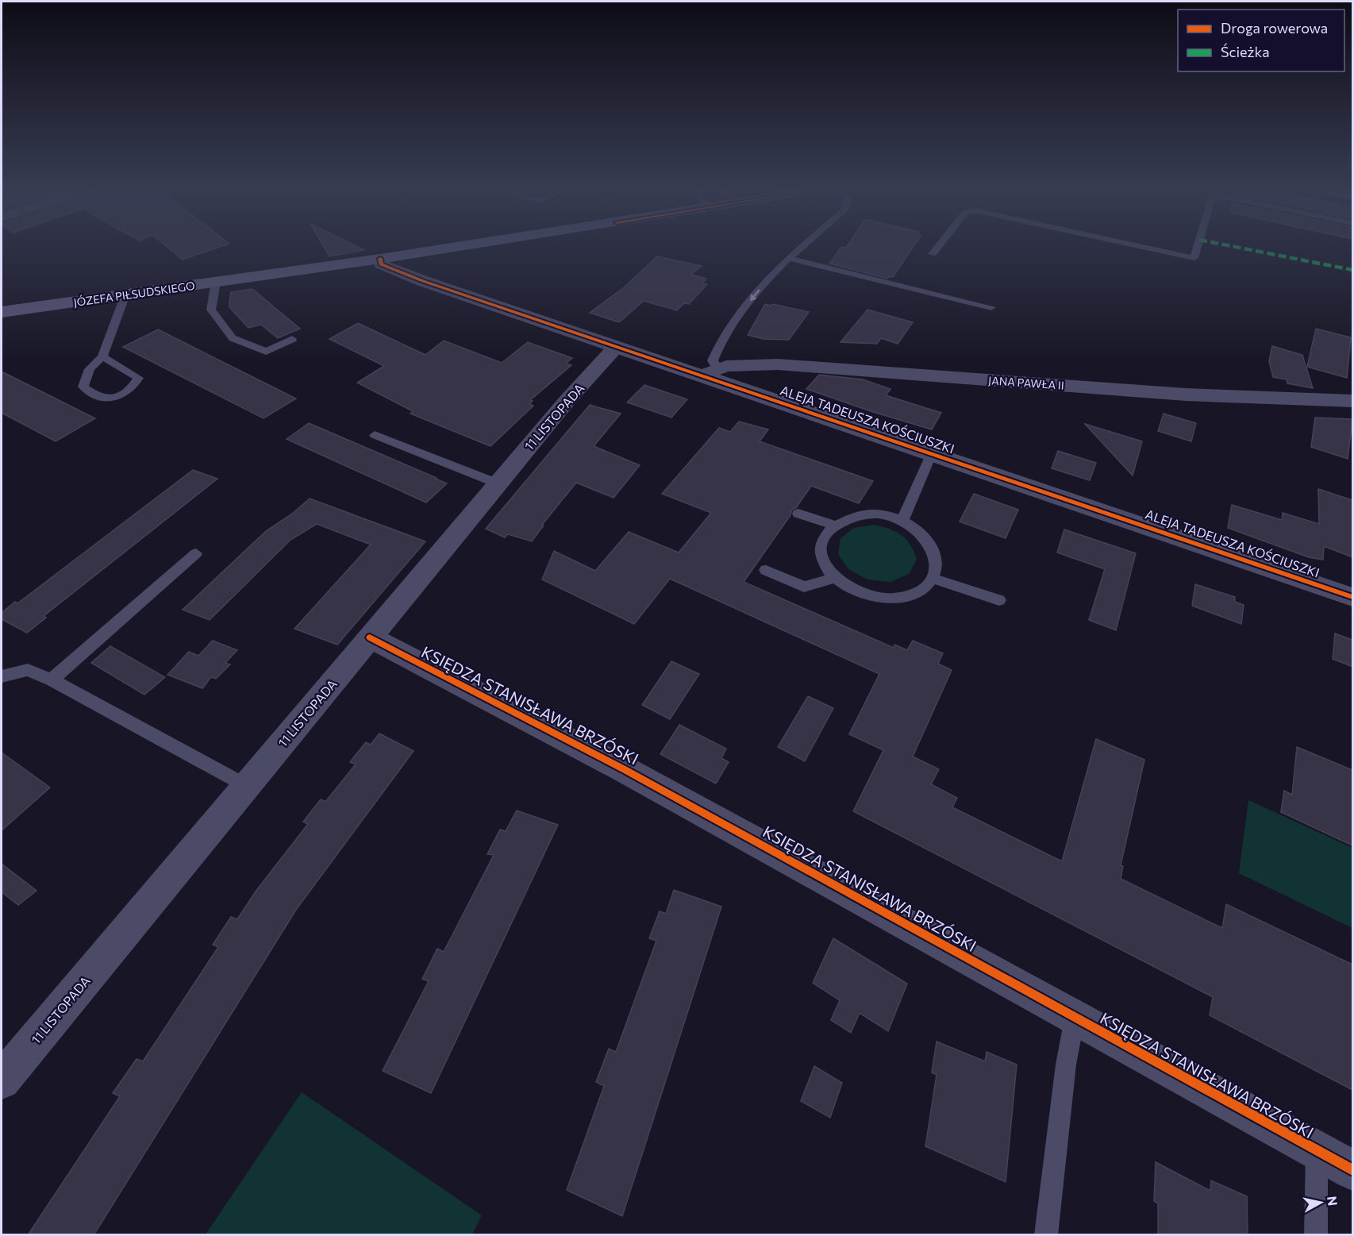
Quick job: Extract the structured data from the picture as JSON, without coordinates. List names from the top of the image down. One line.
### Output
{"streets":{"main road":["JÓZEFA PIŁSUDSKIEGO"],"street":["JANA PAWŁA II","11 LISTOPADA","ALEJA TADEUSZA KOŚCIUSZKI","KSIĘDZA STANISŁAWA BRZÓSKI"]},"crossings":[["JÓZEFA PIŁSUDSKIEGO","ALEJA TADEUSZA KOŚCIUSZKI"],["JANA PAWŁA II","ALEJA TADEUSZA KOŚCIUSZKI"],["11 LISTOPADA","ALEJA TADEUSZA KOŚCIUSZKI"],["11 LISTOPADA","KSIĘDZA STANISŁAWA BRZÓSKI"]],"legend":["Droga rowerowa","Ścieżka"],"north":"right"}
